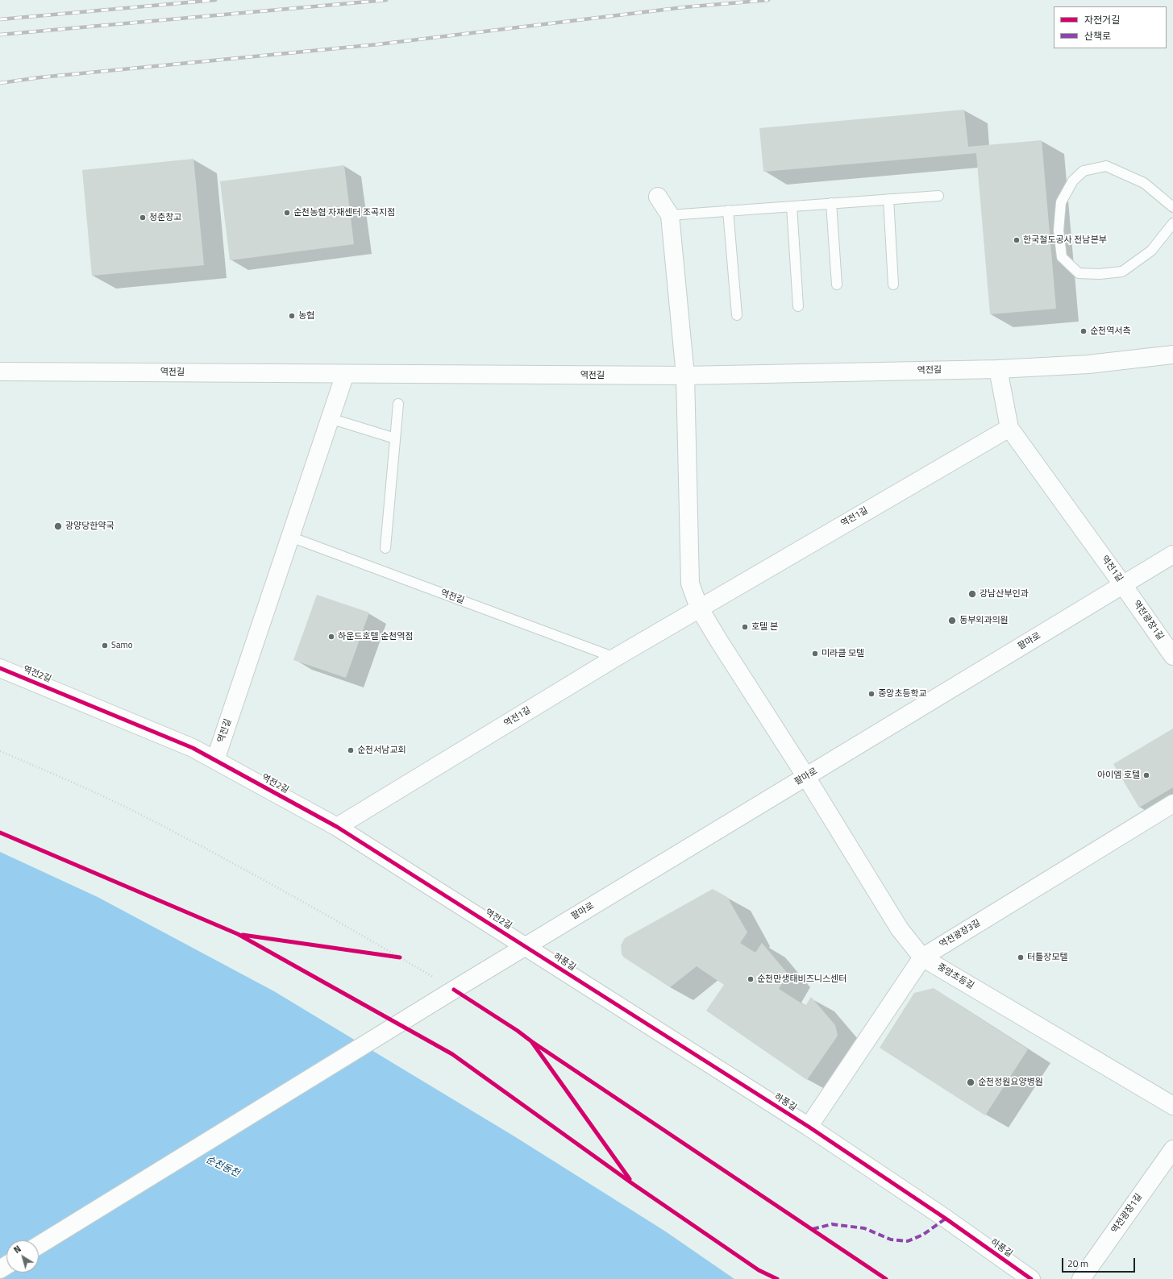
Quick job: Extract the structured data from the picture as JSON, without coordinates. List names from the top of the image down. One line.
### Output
{"streets":{"street":["역전길","역전1길","역전광장1길","팔마로","역전2길","역전광장3길","하풍길","중앙초등길"]},"crossings":[["역전길","역전1길"],["역전길","역전2길"],["역전1길","역전광장1길"],["역전1길","팔마로"],["역전1길","역전2길"],["역전광장1길","팔마로"],["팔마로","역전2길"],["팔마로","하풍길"],["팔마로","중앙초등길"],["역전2길","하풍길"],["역전광장3길","하풍길"],["역전광장3길","중앙초등길"]],"water":["순천동천"],"places":["순천농협 자재센터 조곡지점","청춘창고","한국철도공사 전남본부","농협","순천역서측","광양당한약국","강남산부인과","동부외과의원","호텔 본","하운드호텔 순천역점","Samo","미라클 모텔","중앙초등학교","순천서남교회","아이엠 호텔","터틀장모텔","순천만생태비즈니스센터","순천정원요양병원"],"legend":["자전거길","산책로"],"scale_bar":"20 m","north":"top left"}
